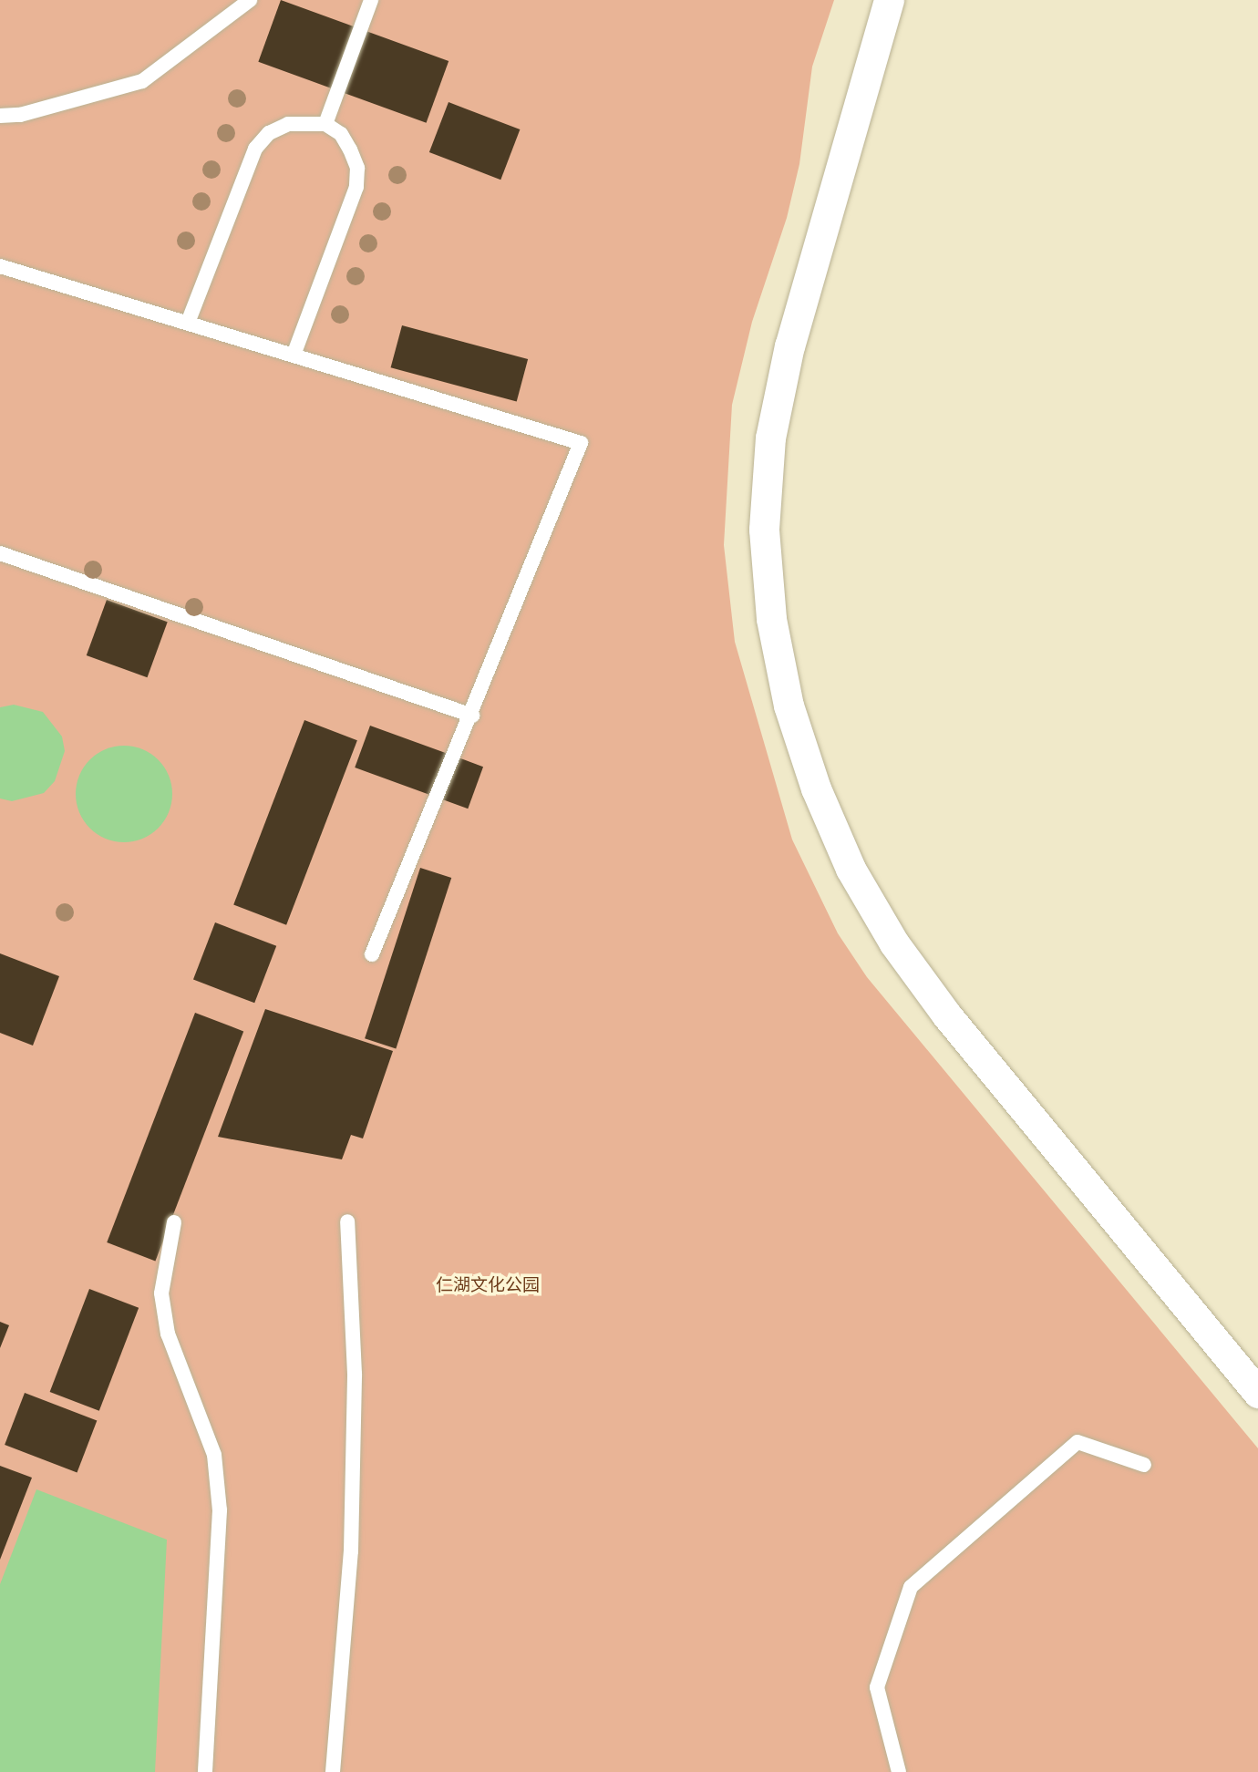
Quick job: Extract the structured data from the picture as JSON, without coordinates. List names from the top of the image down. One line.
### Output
{"parks":["仁湖文化公园"]}
